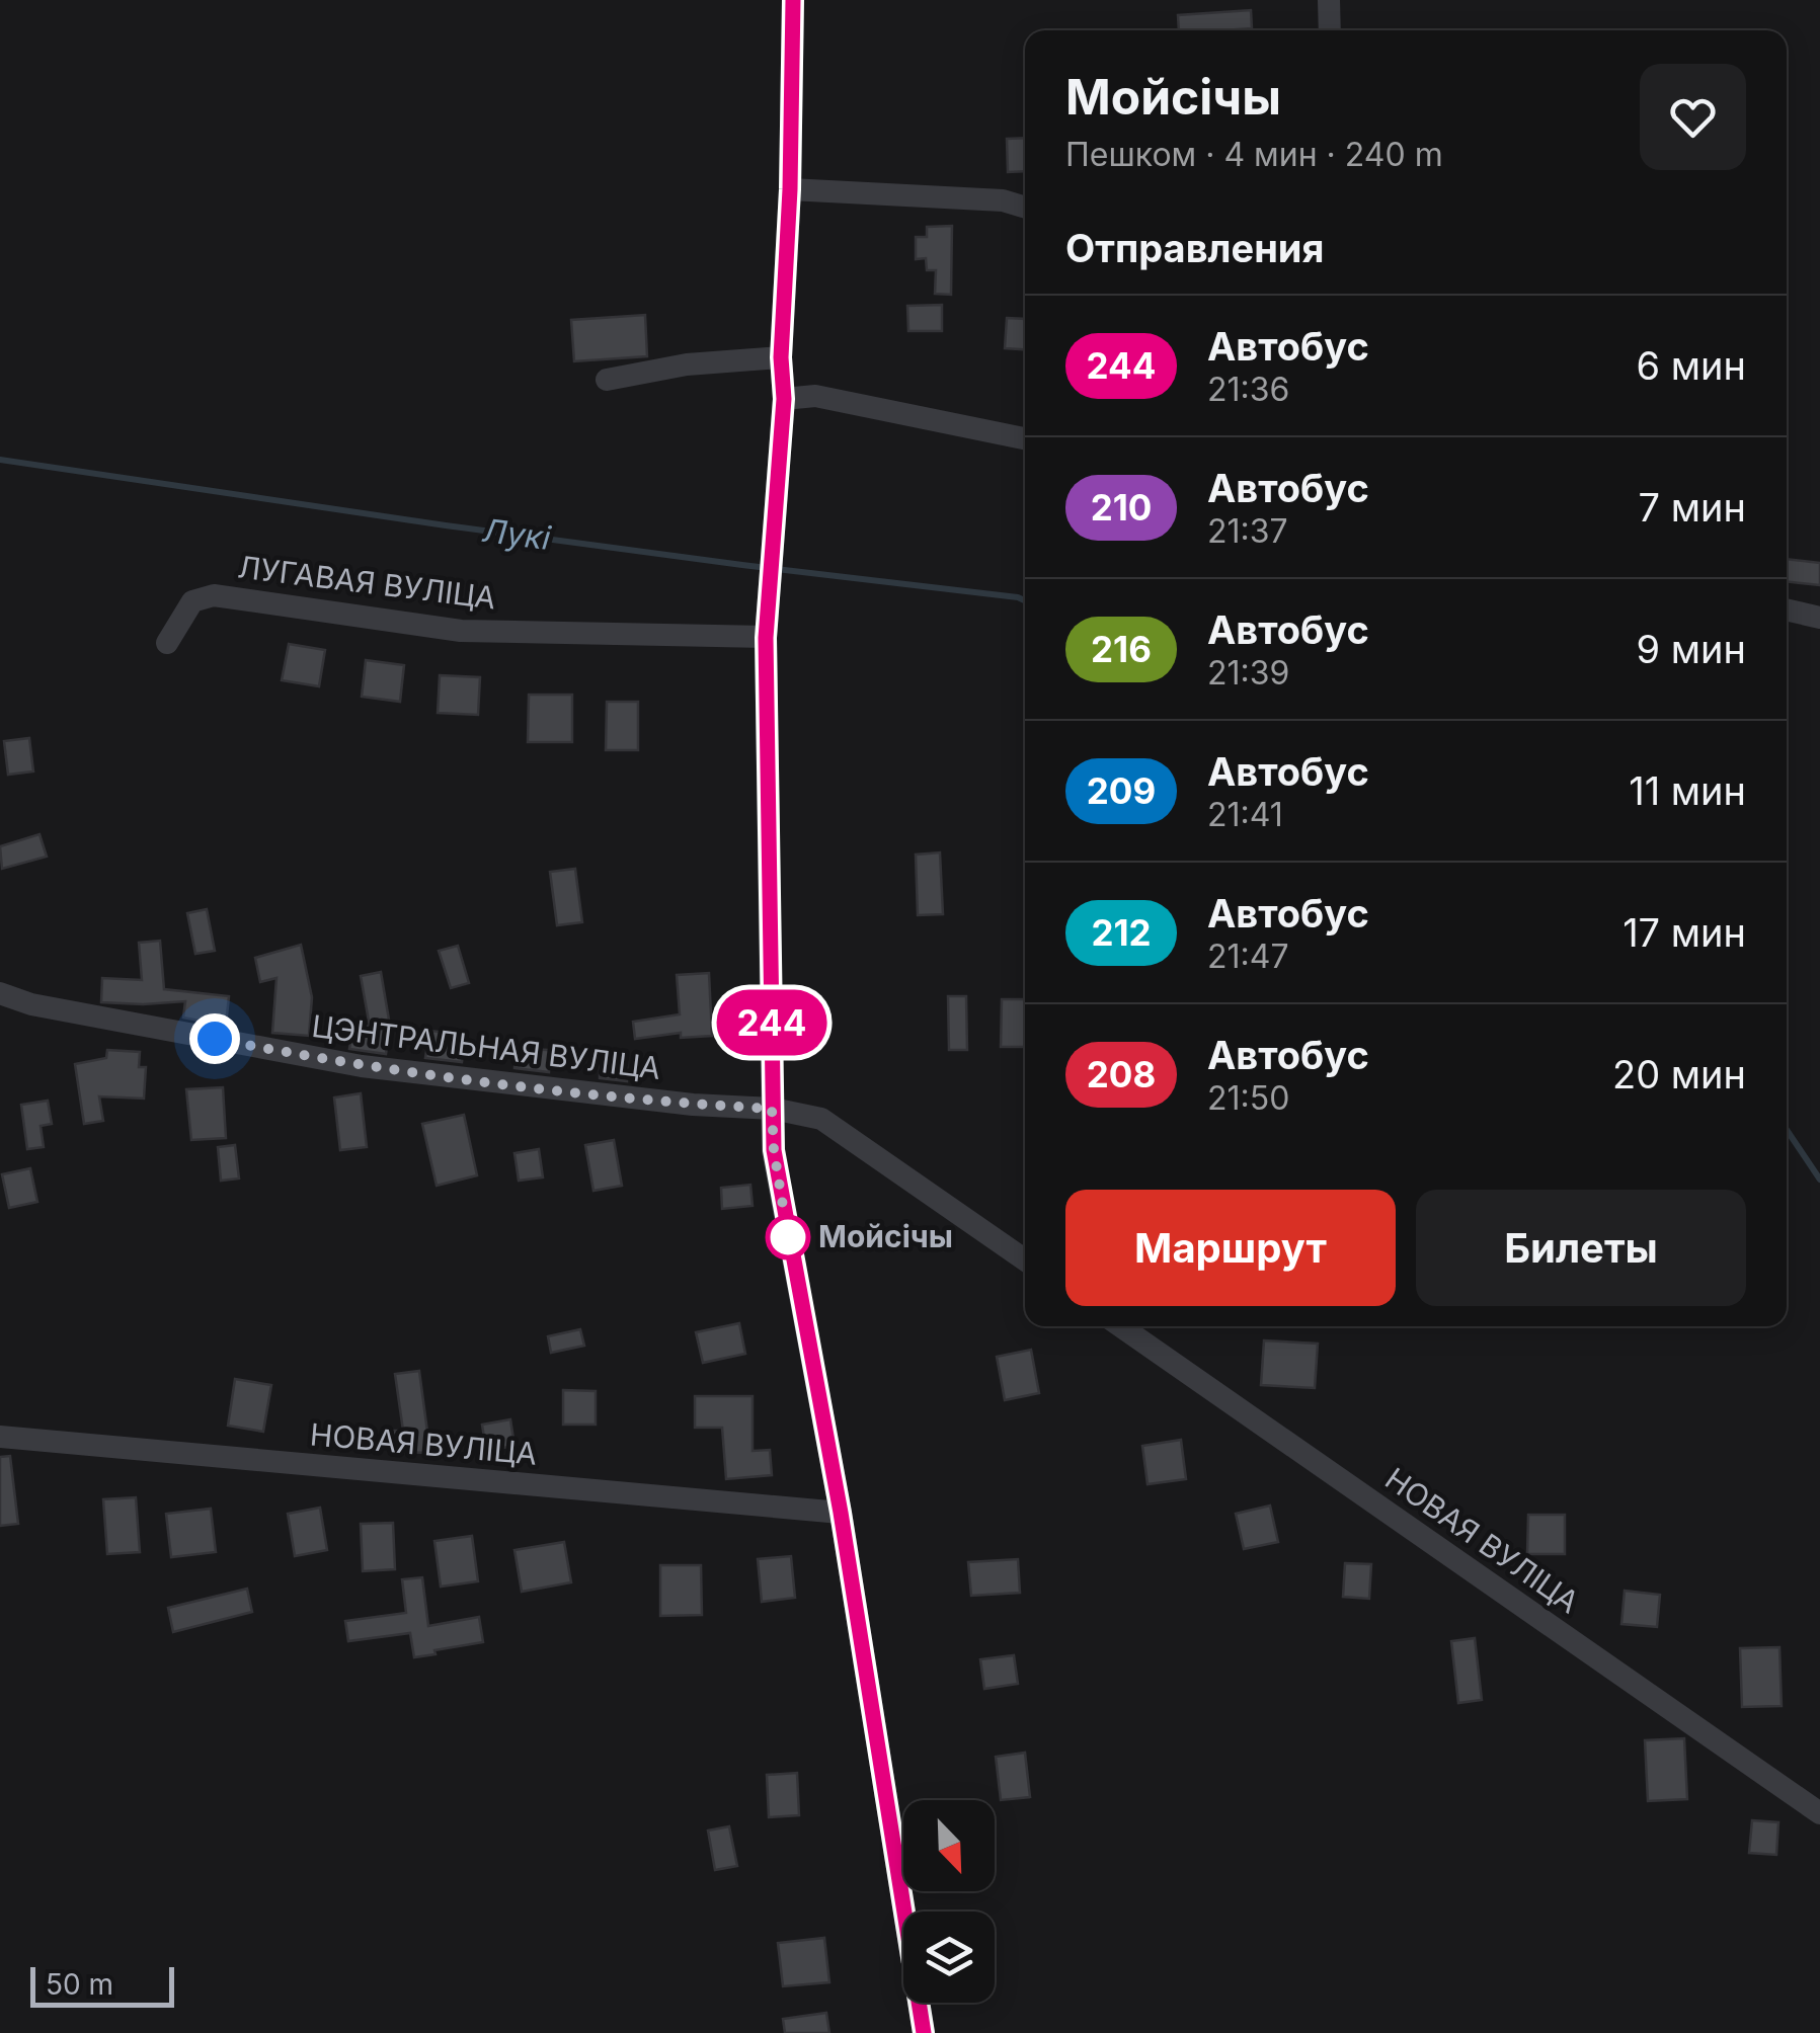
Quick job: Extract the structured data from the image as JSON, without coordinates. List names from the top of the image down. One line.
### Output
{"streets":{"street":["ЛУГАВАЯ ВУЛІЦА","ЦЭНТРАЛЬНАЯ ВУЛІЦА","НОВАЯ ВУЛІЦА"]},"water":["Лукі"],"places":["Мойсічы"],"lines":["bus line 244"],"scale_bar":"50 m","north":"bottom right","page":{"on_map":"244","heading":[["Мойсічы","Пешком · 4 мин · 240 m"],"Отправления"],"list":[{"mark":"244","name":"Автобус","note":"21:36","value":"6 мин"},{"mark":"210","name":"Автобус","note":"21:37","value":"7 мин"},{"mark":"216","name":"Автобус","note":"21:39","value":"9 мин"},{"mark":"209","name":"Автобус","note":"21:41","value":"11 мин"},{"mark":"212","name":"Автобус","note":"21:47","value":"17 мин"},{"mark":"208","name":"Автобус","note":"21:50","value":"20 мин"}],"buttons":["Маршрут","Билеты"],"scale":"50 m"}}
